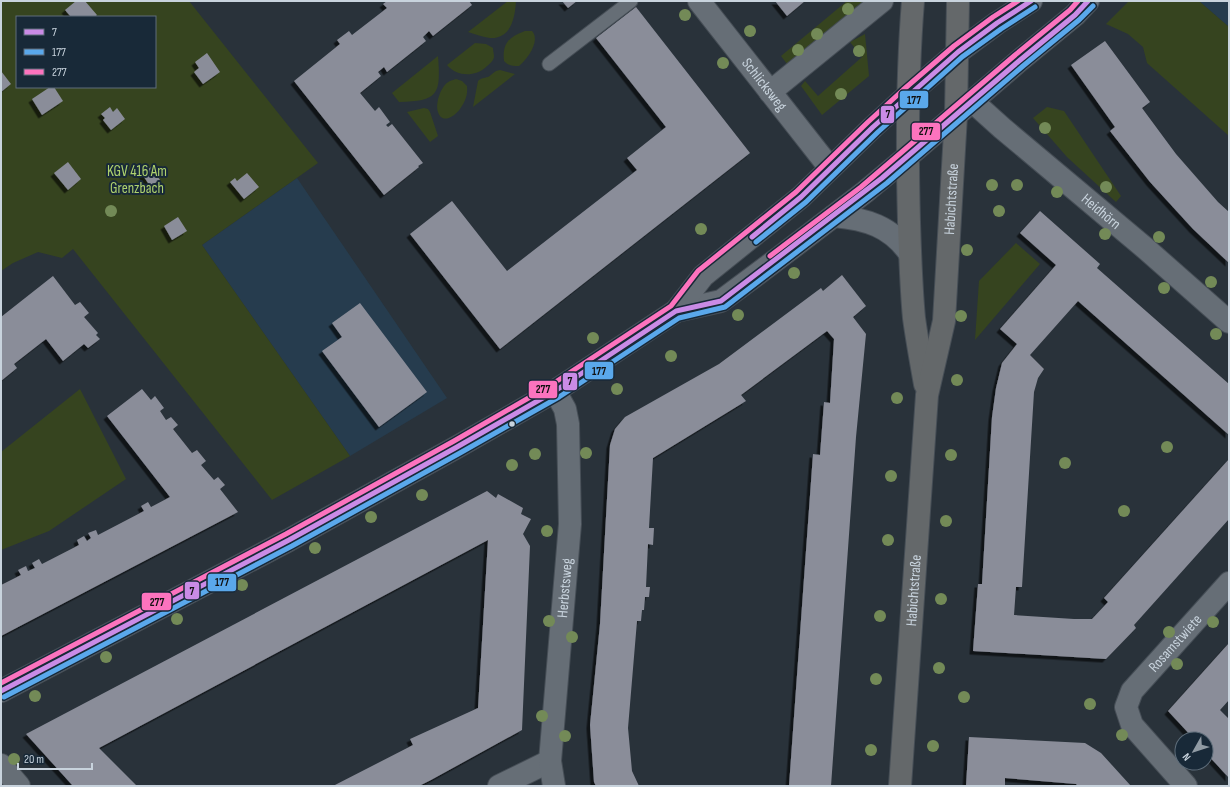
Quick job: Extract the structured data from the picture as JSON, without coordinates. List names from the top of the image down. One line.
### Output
{"streets":{"main road":["Habichtstraße"],"street":["Schlicksweg","Heidhörn","Herbstsweg","Rosamstwiete"]},"crossings":[["Habichtstraße","Heidhörn"]],"parks":["KGV 416 Am Grenzbach"],"lines":["transit line 7","transit line 277","transit line 177"],"legend":["7","177","277"],"scale_bar":"20 m","north":"bottom left"}
